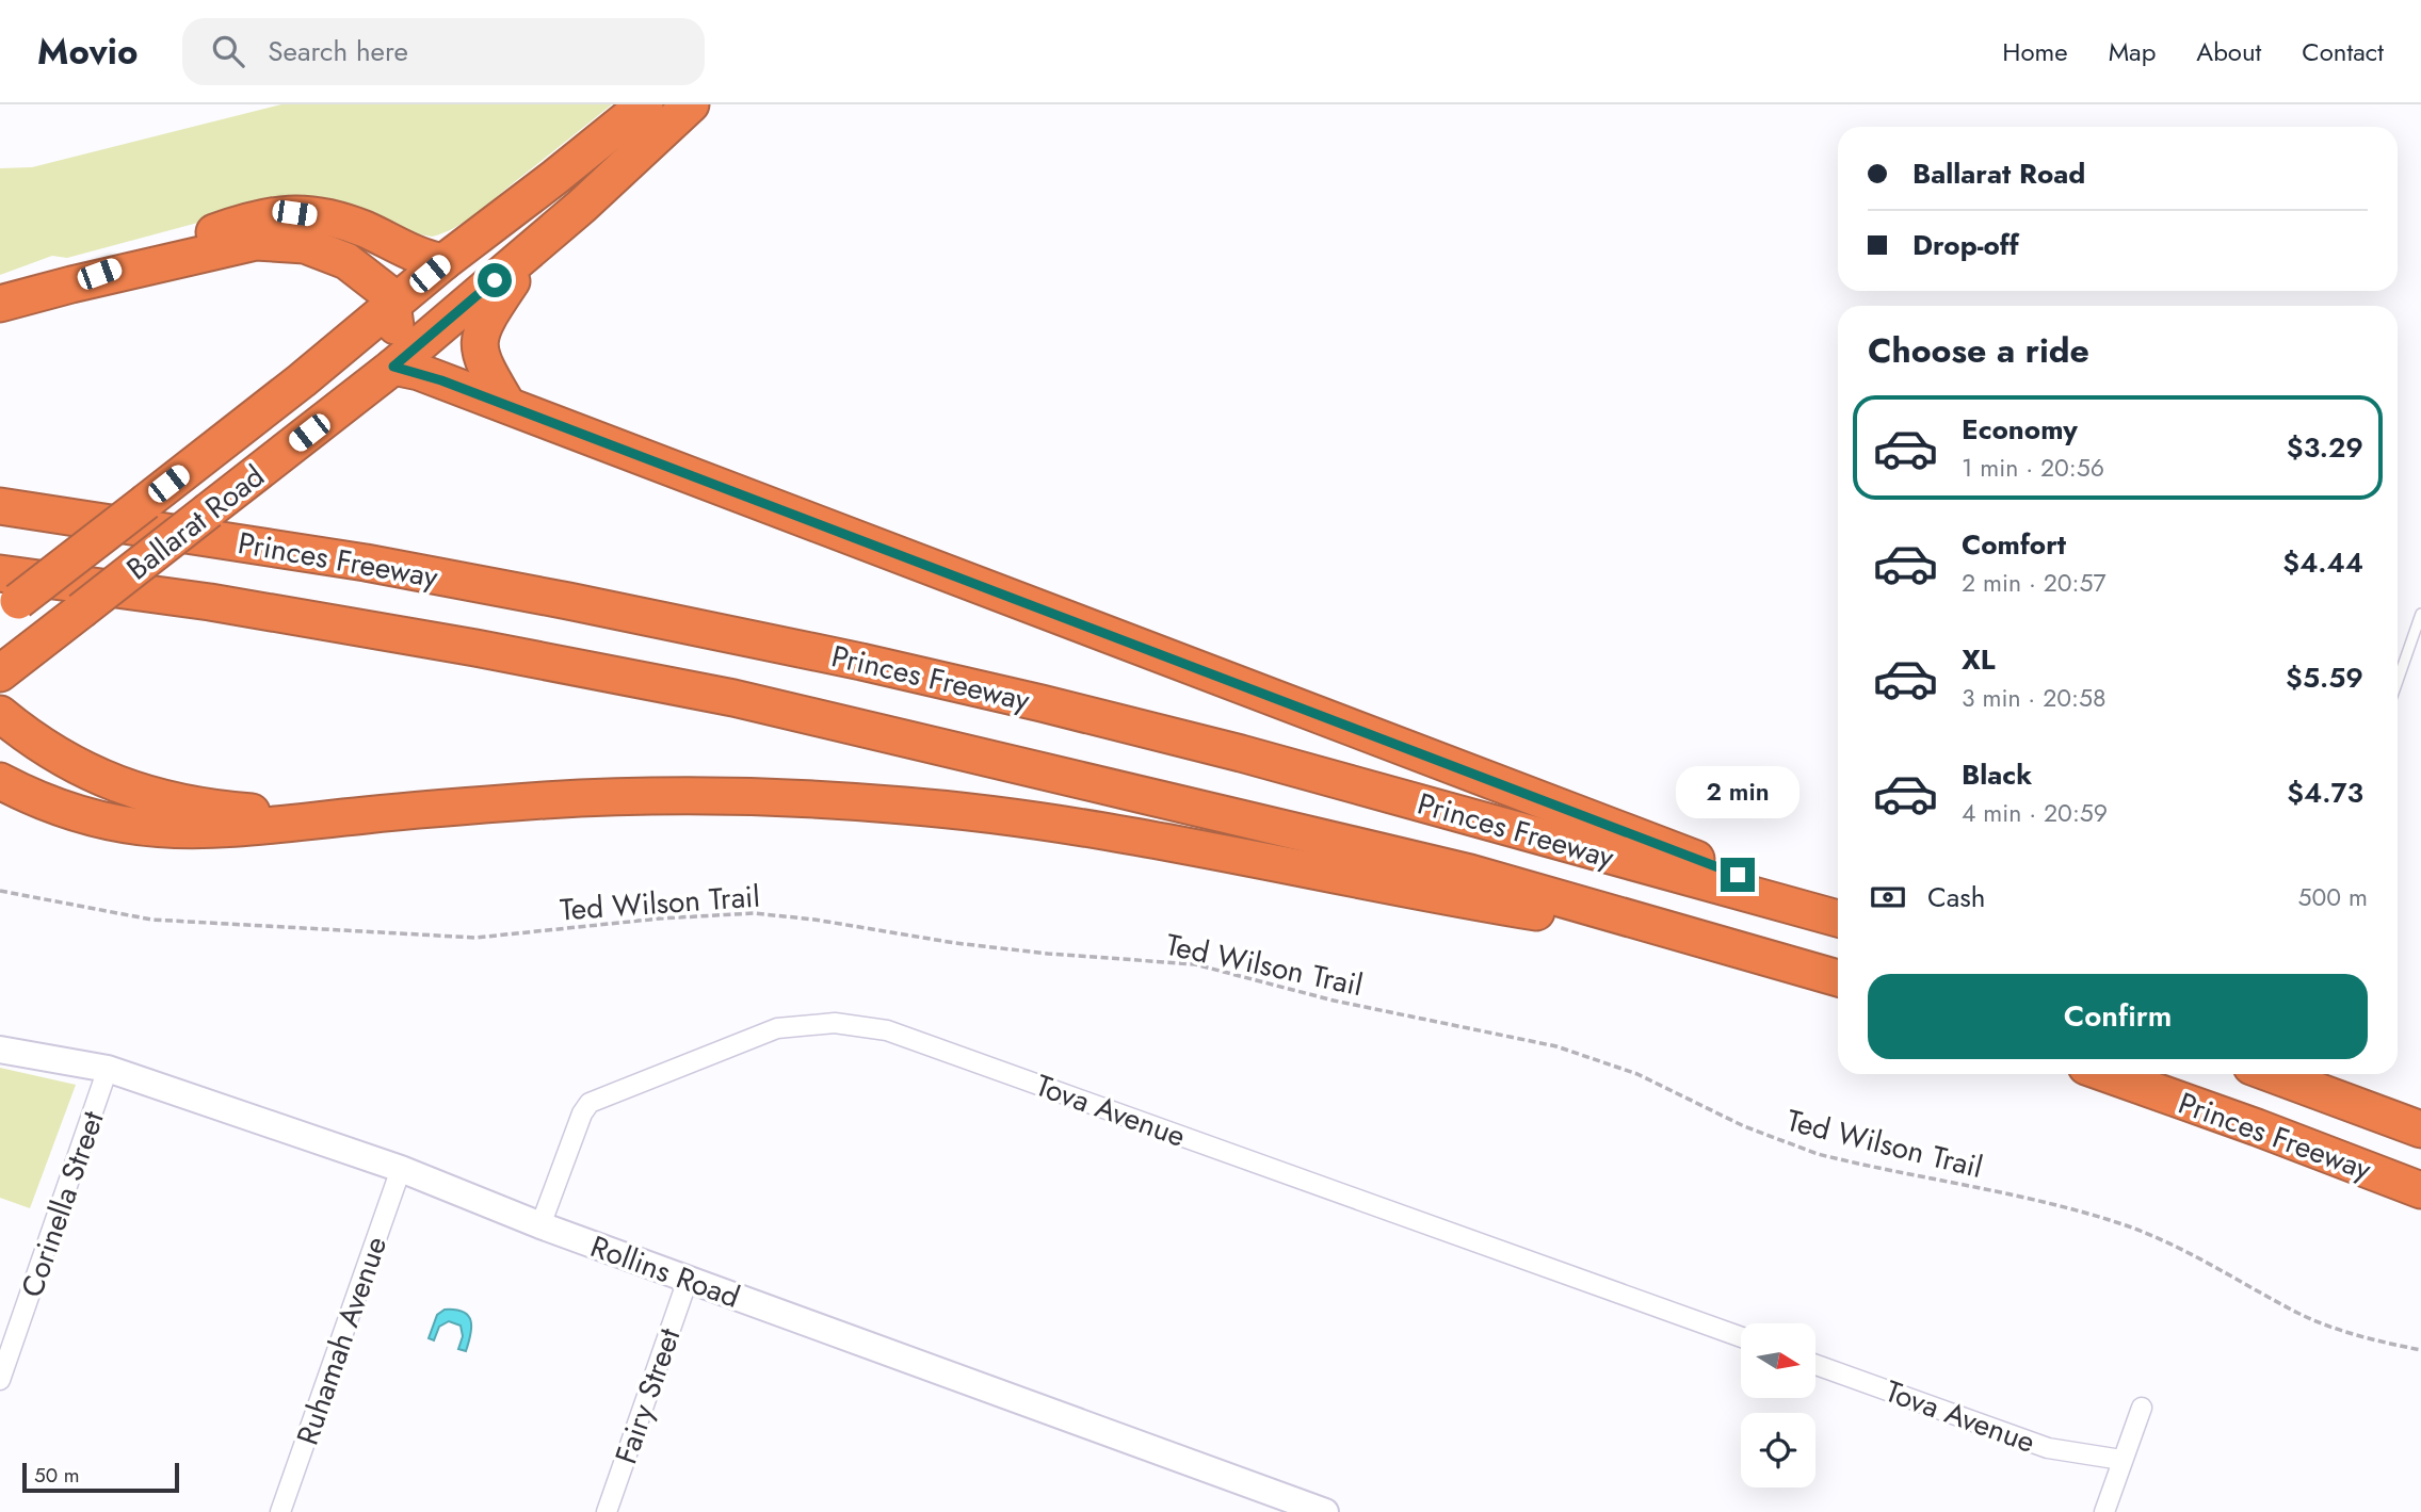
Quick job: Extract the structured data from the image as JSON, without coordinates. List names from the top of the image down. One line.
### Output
{"streets":{"highway":["Ballarat Road","Princes Freeway"],"street":["Tova Avenue","Corinella Street","Rollins Road","Ruhamah Avenue","Fairy Street"],"path":["Ted Wilson Trail"]},"crossings":[["Ballarat Road","Princes Freeway"],["Tova Avenue","Rollins Road"],["Corinella Street","Rollins Road"],["Rollins Road","Ruhamah Avenue"],["Rollins Road","Fairy Street"]],"scale_bar":"50 m","north":"right","page":{"header":"Movio","search":"Search here","nav":["Home","Map","About","Contact"],"banner":["Ballarat Road","Drop-off"],"heading":"Choose a ride","list":[{"name":"Economy","note":"1 min · 20:56","value":"$3.29"},{"name":"Comfort","note":"2 min · 20:57","value":"$4.44"},{"name":"XL","note":"3 min · 20:58","value":"$5.59"},{"name":"Black","note":"4 min · 20:59","value":"$4.73"}],"bubble":"2 min","pay":["Cash","500 m"],"buttons":"Confirm","scale":"50 m"}}
